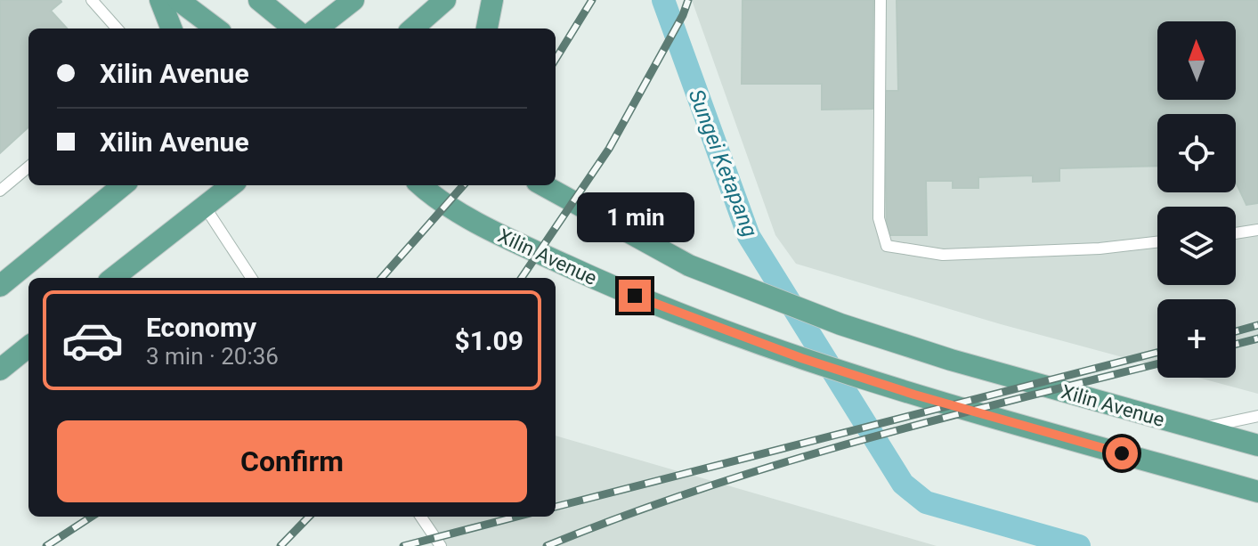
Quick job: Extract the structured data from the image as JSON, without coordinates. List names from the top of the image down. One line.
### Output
{"streets":{"main road":["Xilin Avenue"]},"water":["Sungei Ketapang"],"north":"top","page":{"map_buttons":"+","banner":["Xilin Avenue","Xilin Avenue"],"bubble":"1 min","list":[{"name":"Economy","note":"3 min · 20:36","value":"$1.09"}],"buttons":"Confirm"}}
